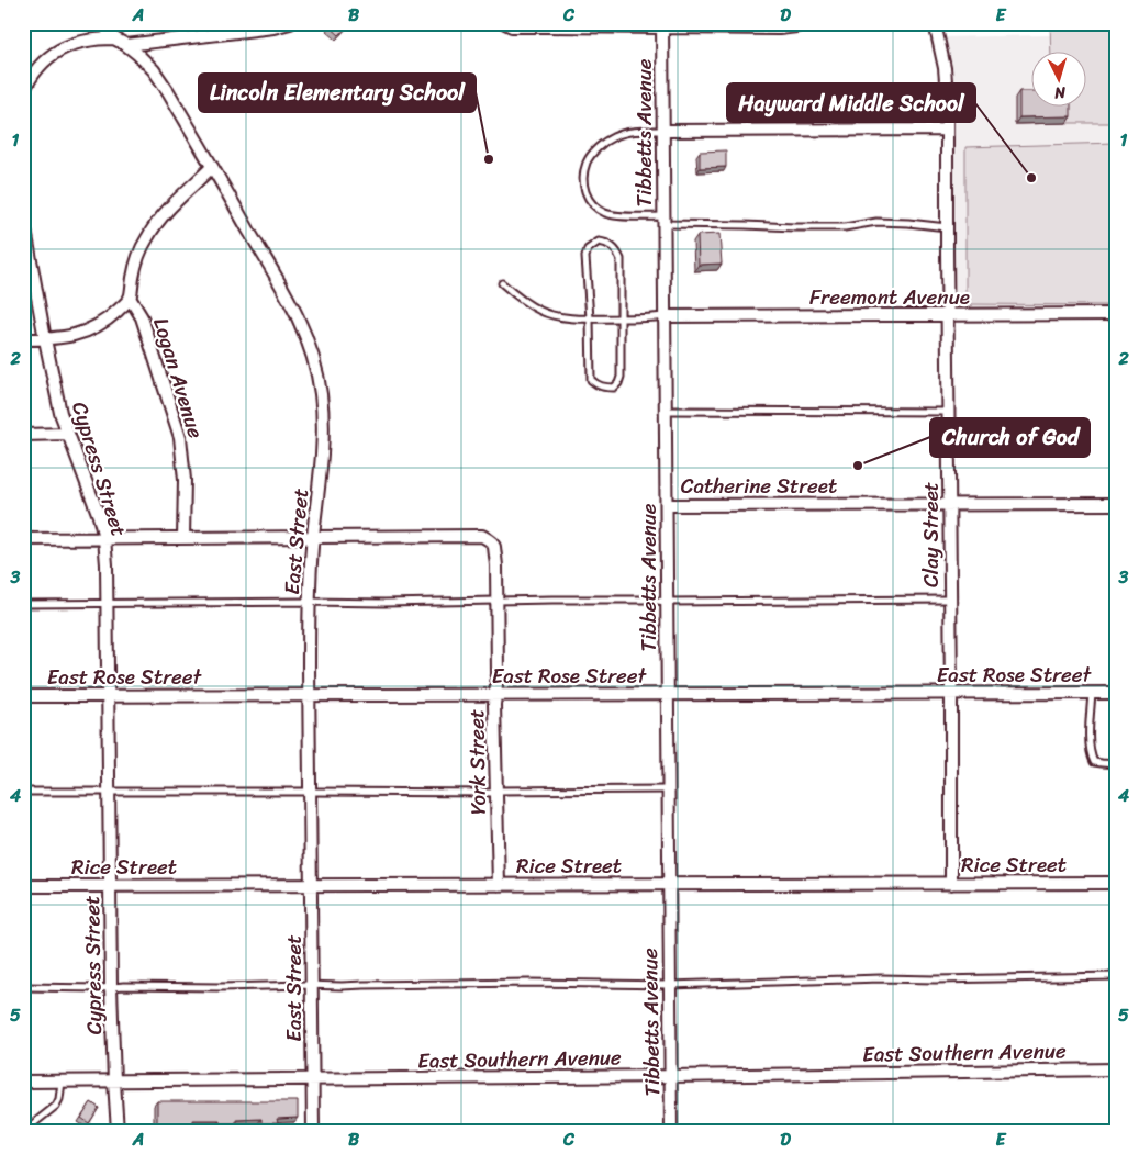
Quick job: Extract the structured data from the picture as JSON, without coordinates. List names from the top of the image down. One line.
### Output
{"streets":{"street":["Tibbetts Avenue","Freemont Avenue","Logan Avenue","Cypress Street","Catherine Street","Clay Street","East Street","East Rose Street","York Street","Rice Street","East Southern Avenue"]},"crossings":[["Tibbetts Avenue","Freemont Avenue"],["Tibbetts Avenue","Catherine Street"],["Tibbetts Avenue","East Rose Street"],["Tibbetts Avenue","Rice Street"],["Tibbetts Avenue","East Southern Avenue"],["Freemont Avenue","Clay Street"],["Cypress Street","East Rose Street"],["Cypress Street","Rice Street"],["Cypress Street","East Southern Avenue"],["Catherine Street","Clay Street"],["Clay Street","East Rose Street"],["Clay Street","Rice Street"],["East Street","East Rose Street"],["East Street","York Street"],["East Street","Rice Street"],["East Street","East Southern Avenue"],["East Rose Street","York Street"],["York Street","Rice Street"]],"places":["Lincoln Elementary School","Hayward Middle School","Church of God"],"north":"bottom","grid":{"columns":["A","B","C","D","E"],"rows":["1","2","3","4","5"]}}
